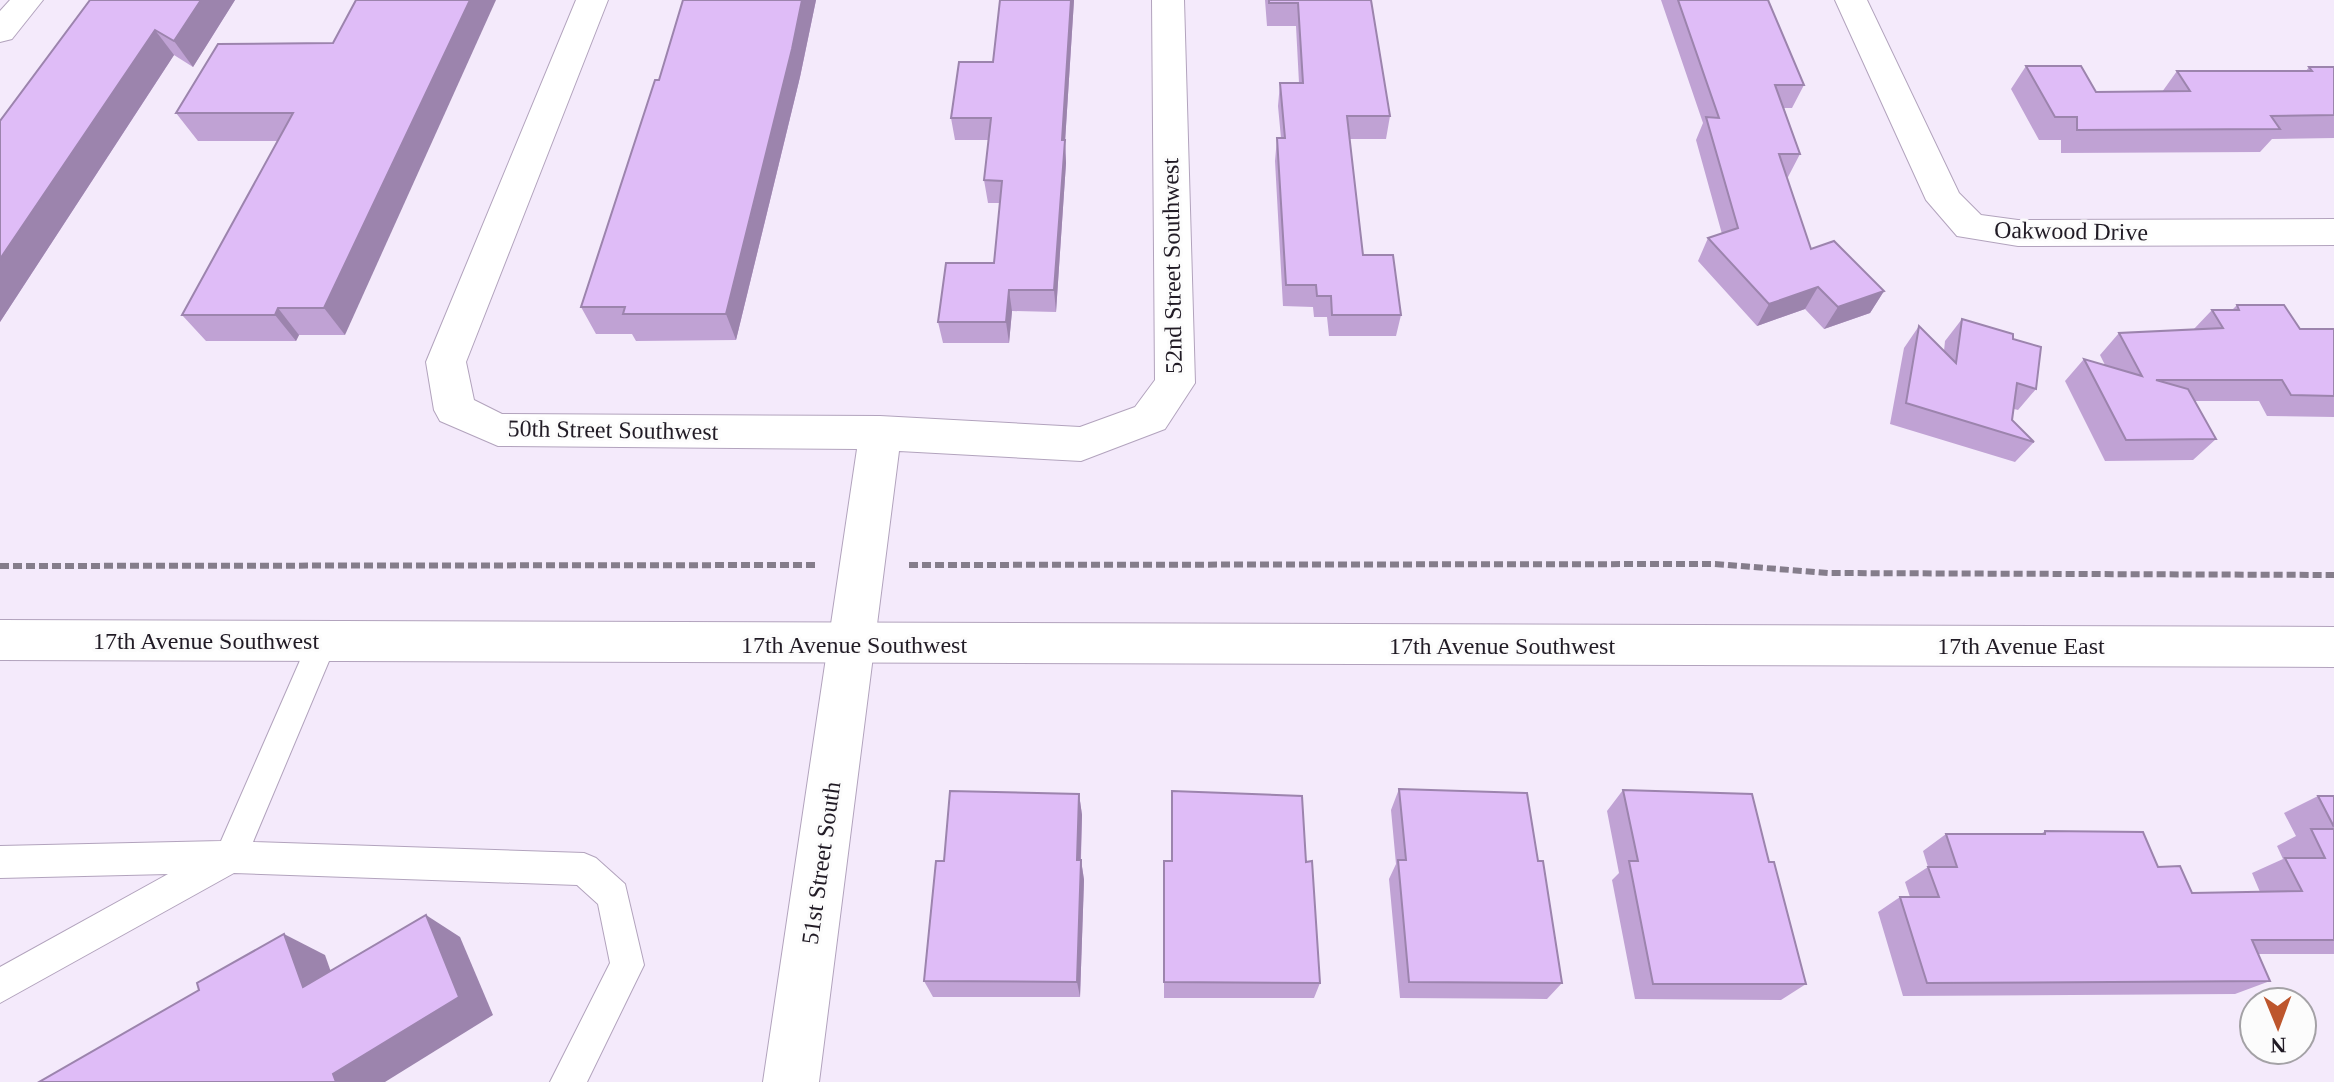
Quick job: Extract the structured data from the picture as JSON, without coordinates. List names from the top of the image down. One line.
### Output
{"streets":{"street":["Oakwood Drive","52nd Street Southwest","50th Street Southwest","17th Avenue Southwest","17th Avenue East","51st Street South"]},"crossings":[["52nd Street Southwest","50th Street Southwest"],["17th Avenue Southwest","17th Avenue East"],["17th Avenue Southwest","51st Street South"]],"north":"bottom"}
